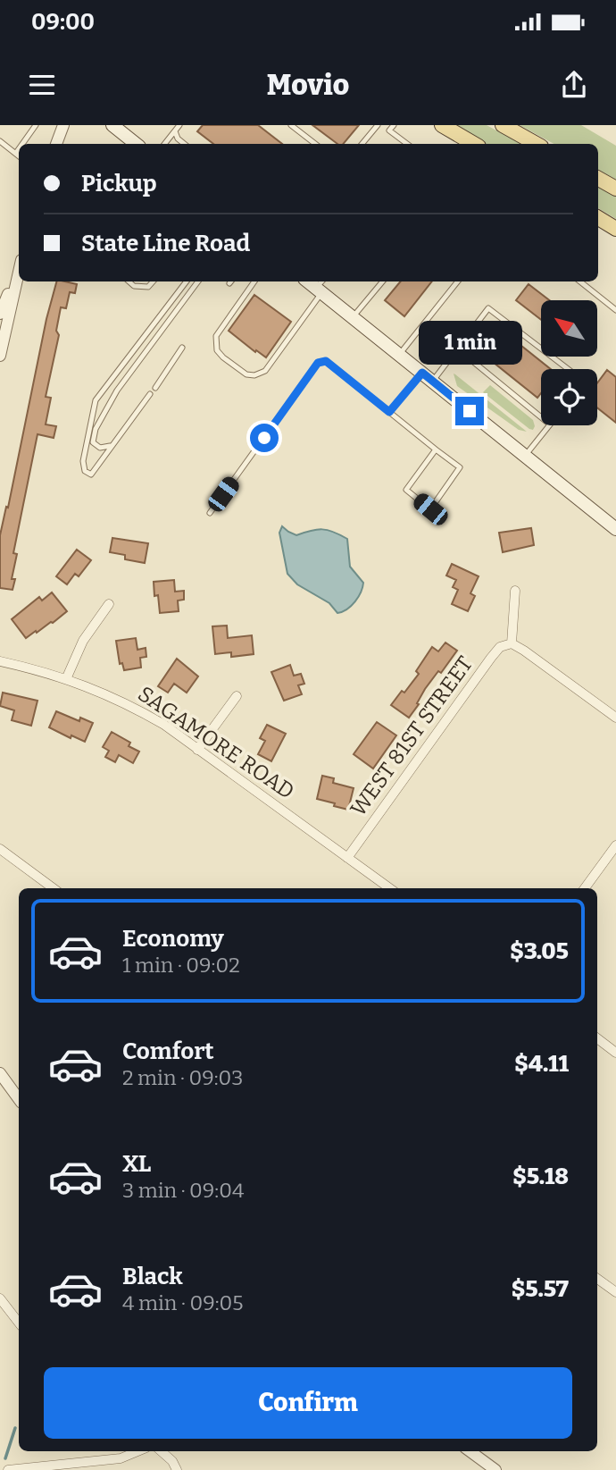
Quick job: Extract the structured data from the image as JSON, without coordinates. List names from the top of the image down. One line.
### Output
{"streets":{"street":["WEST 81ST STREET","SAGAMORE ROAD"]},"crossings":[["WEST 81ST STREET","SAGAMORE ROAD"]],"north":"top left","page":{"status":"09:00","header":"Movio","banner":["Pickup","State Line Road"],"bubble":"1 min","list":[{"name":"Economy","note":"1 min · 09:02","value":"$3.05"},{"name":"Comfort","note":"2 min · 09:03","value":"$4.11"},{"name":"XL","note":"3 min · 09:04","value":"$5.18"},{"name":"Black","note":"4 min · 09:05","value":"$5.57"}],"buttons":"Confirm"}}
